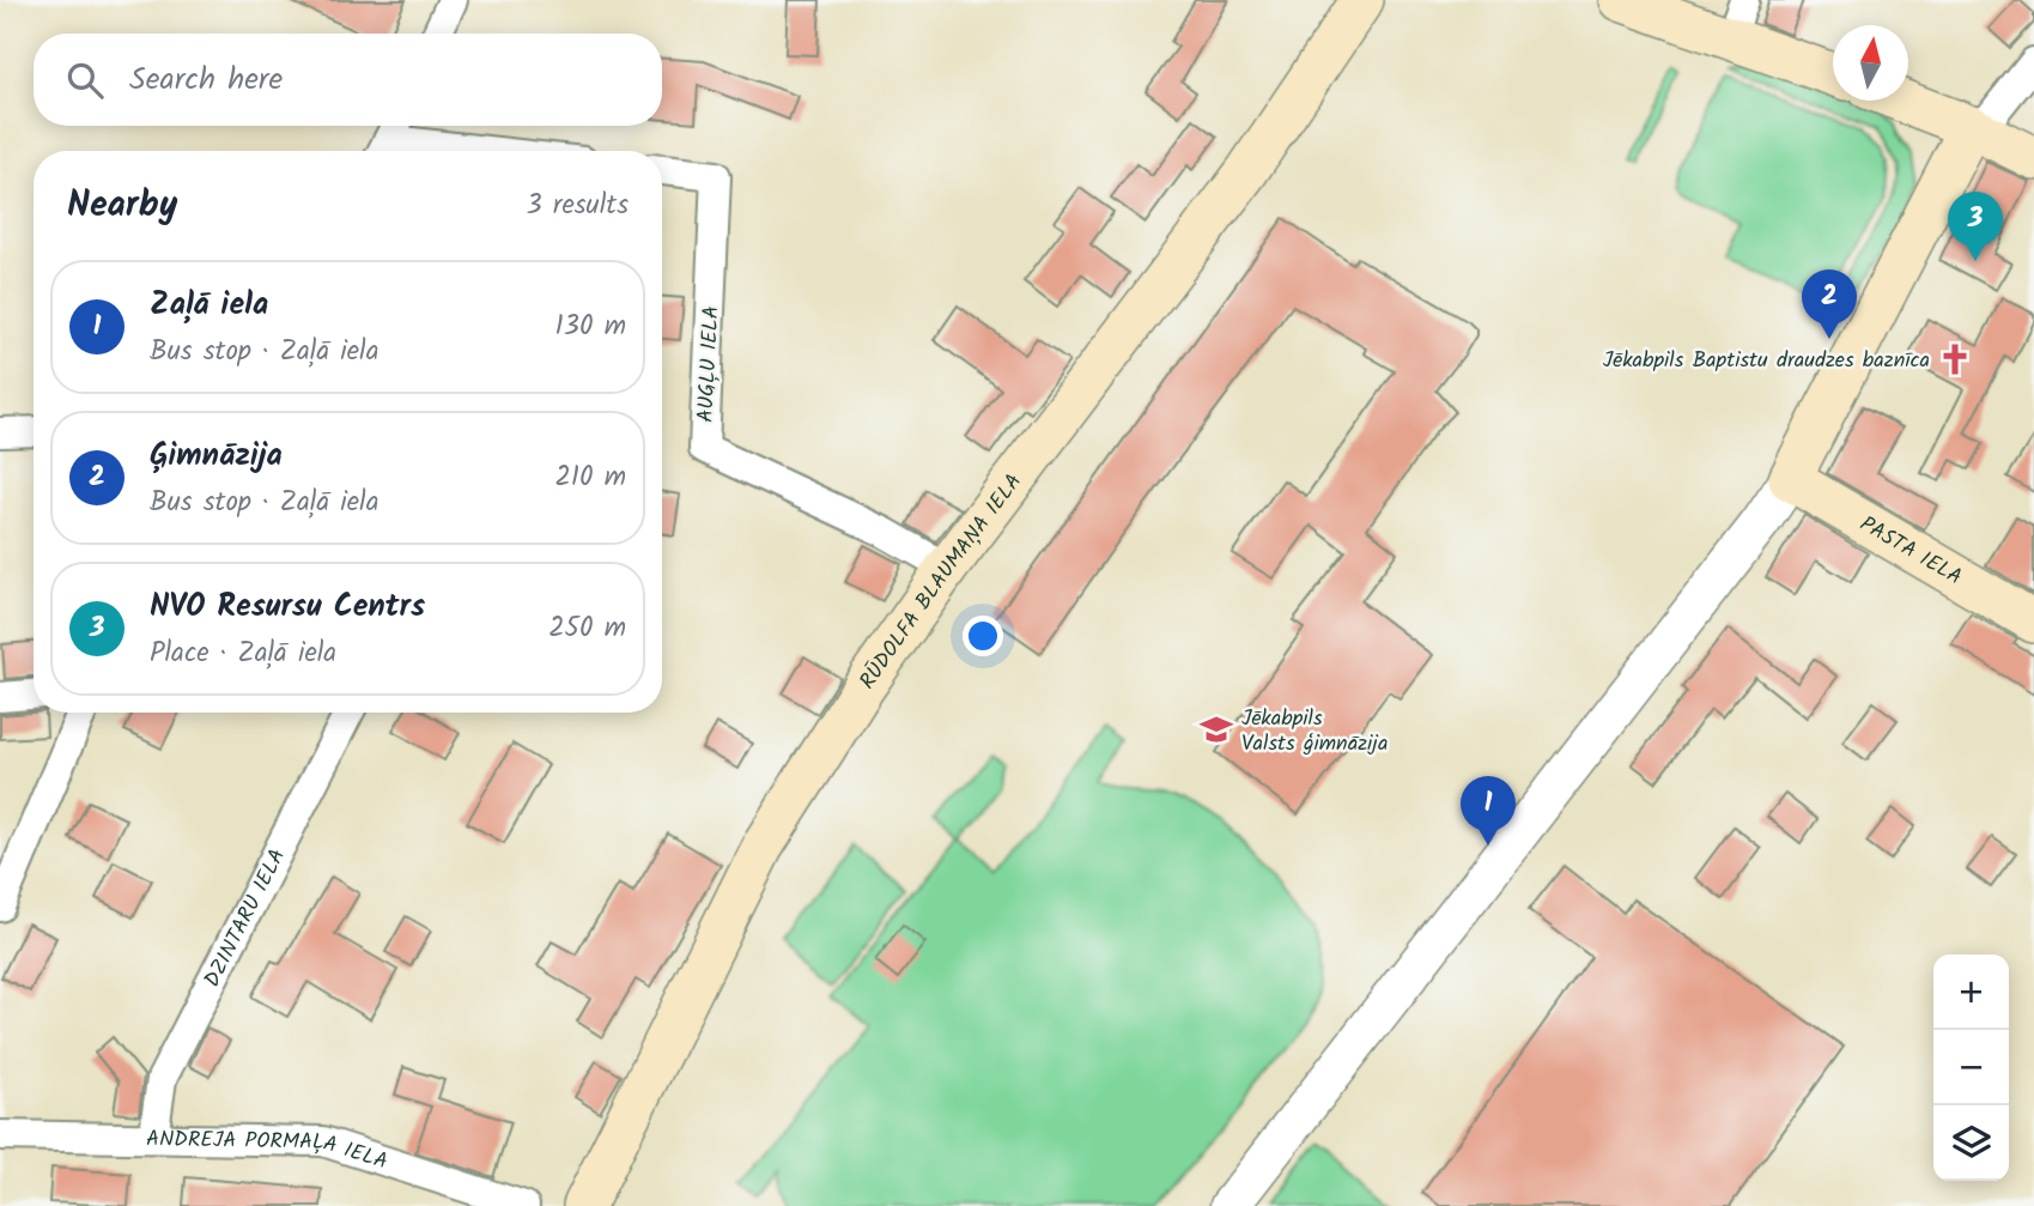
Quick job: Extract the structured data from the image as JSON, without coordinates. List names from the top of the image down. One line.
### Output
{"streets":{"main road":["PASTA IELA","RŪDOLFA BLAUMAŅA IELA"],"street":["AUGĻU IELA","DZINTARU IELA","ANDREJA PORMAĻA IELA"]},"crossings":[["AUGĻU IELA","RŪDOLFA BLAUMAŅA IELA"],["DZINTARU IELA","ANDREJA PORMAĻA IELA"]],"places":{"church":["Jēkabpils Baptistu draudzes baznīca"],"school or university":["Jēkabpils Valsts ģimnāzija"]},"north":"top","page":{"search":"Search here","heading":["Nearby","3 results"],"pins":["3","2","1"],"list":[{"mark":"1","name":"Zaļā iela","note":"Bus stop · Zaļā iela","value":"130 m"},{"mark":"2","name":"Ģimnāzija","note":"Bus stop · Zaļā iela","value":"210 m"},{"mark":"3","name":"NVO Resursu Centrs","note":"Place · Zaļā iela","value":"250 m"}],"map_buttons":["+","−"]}}
